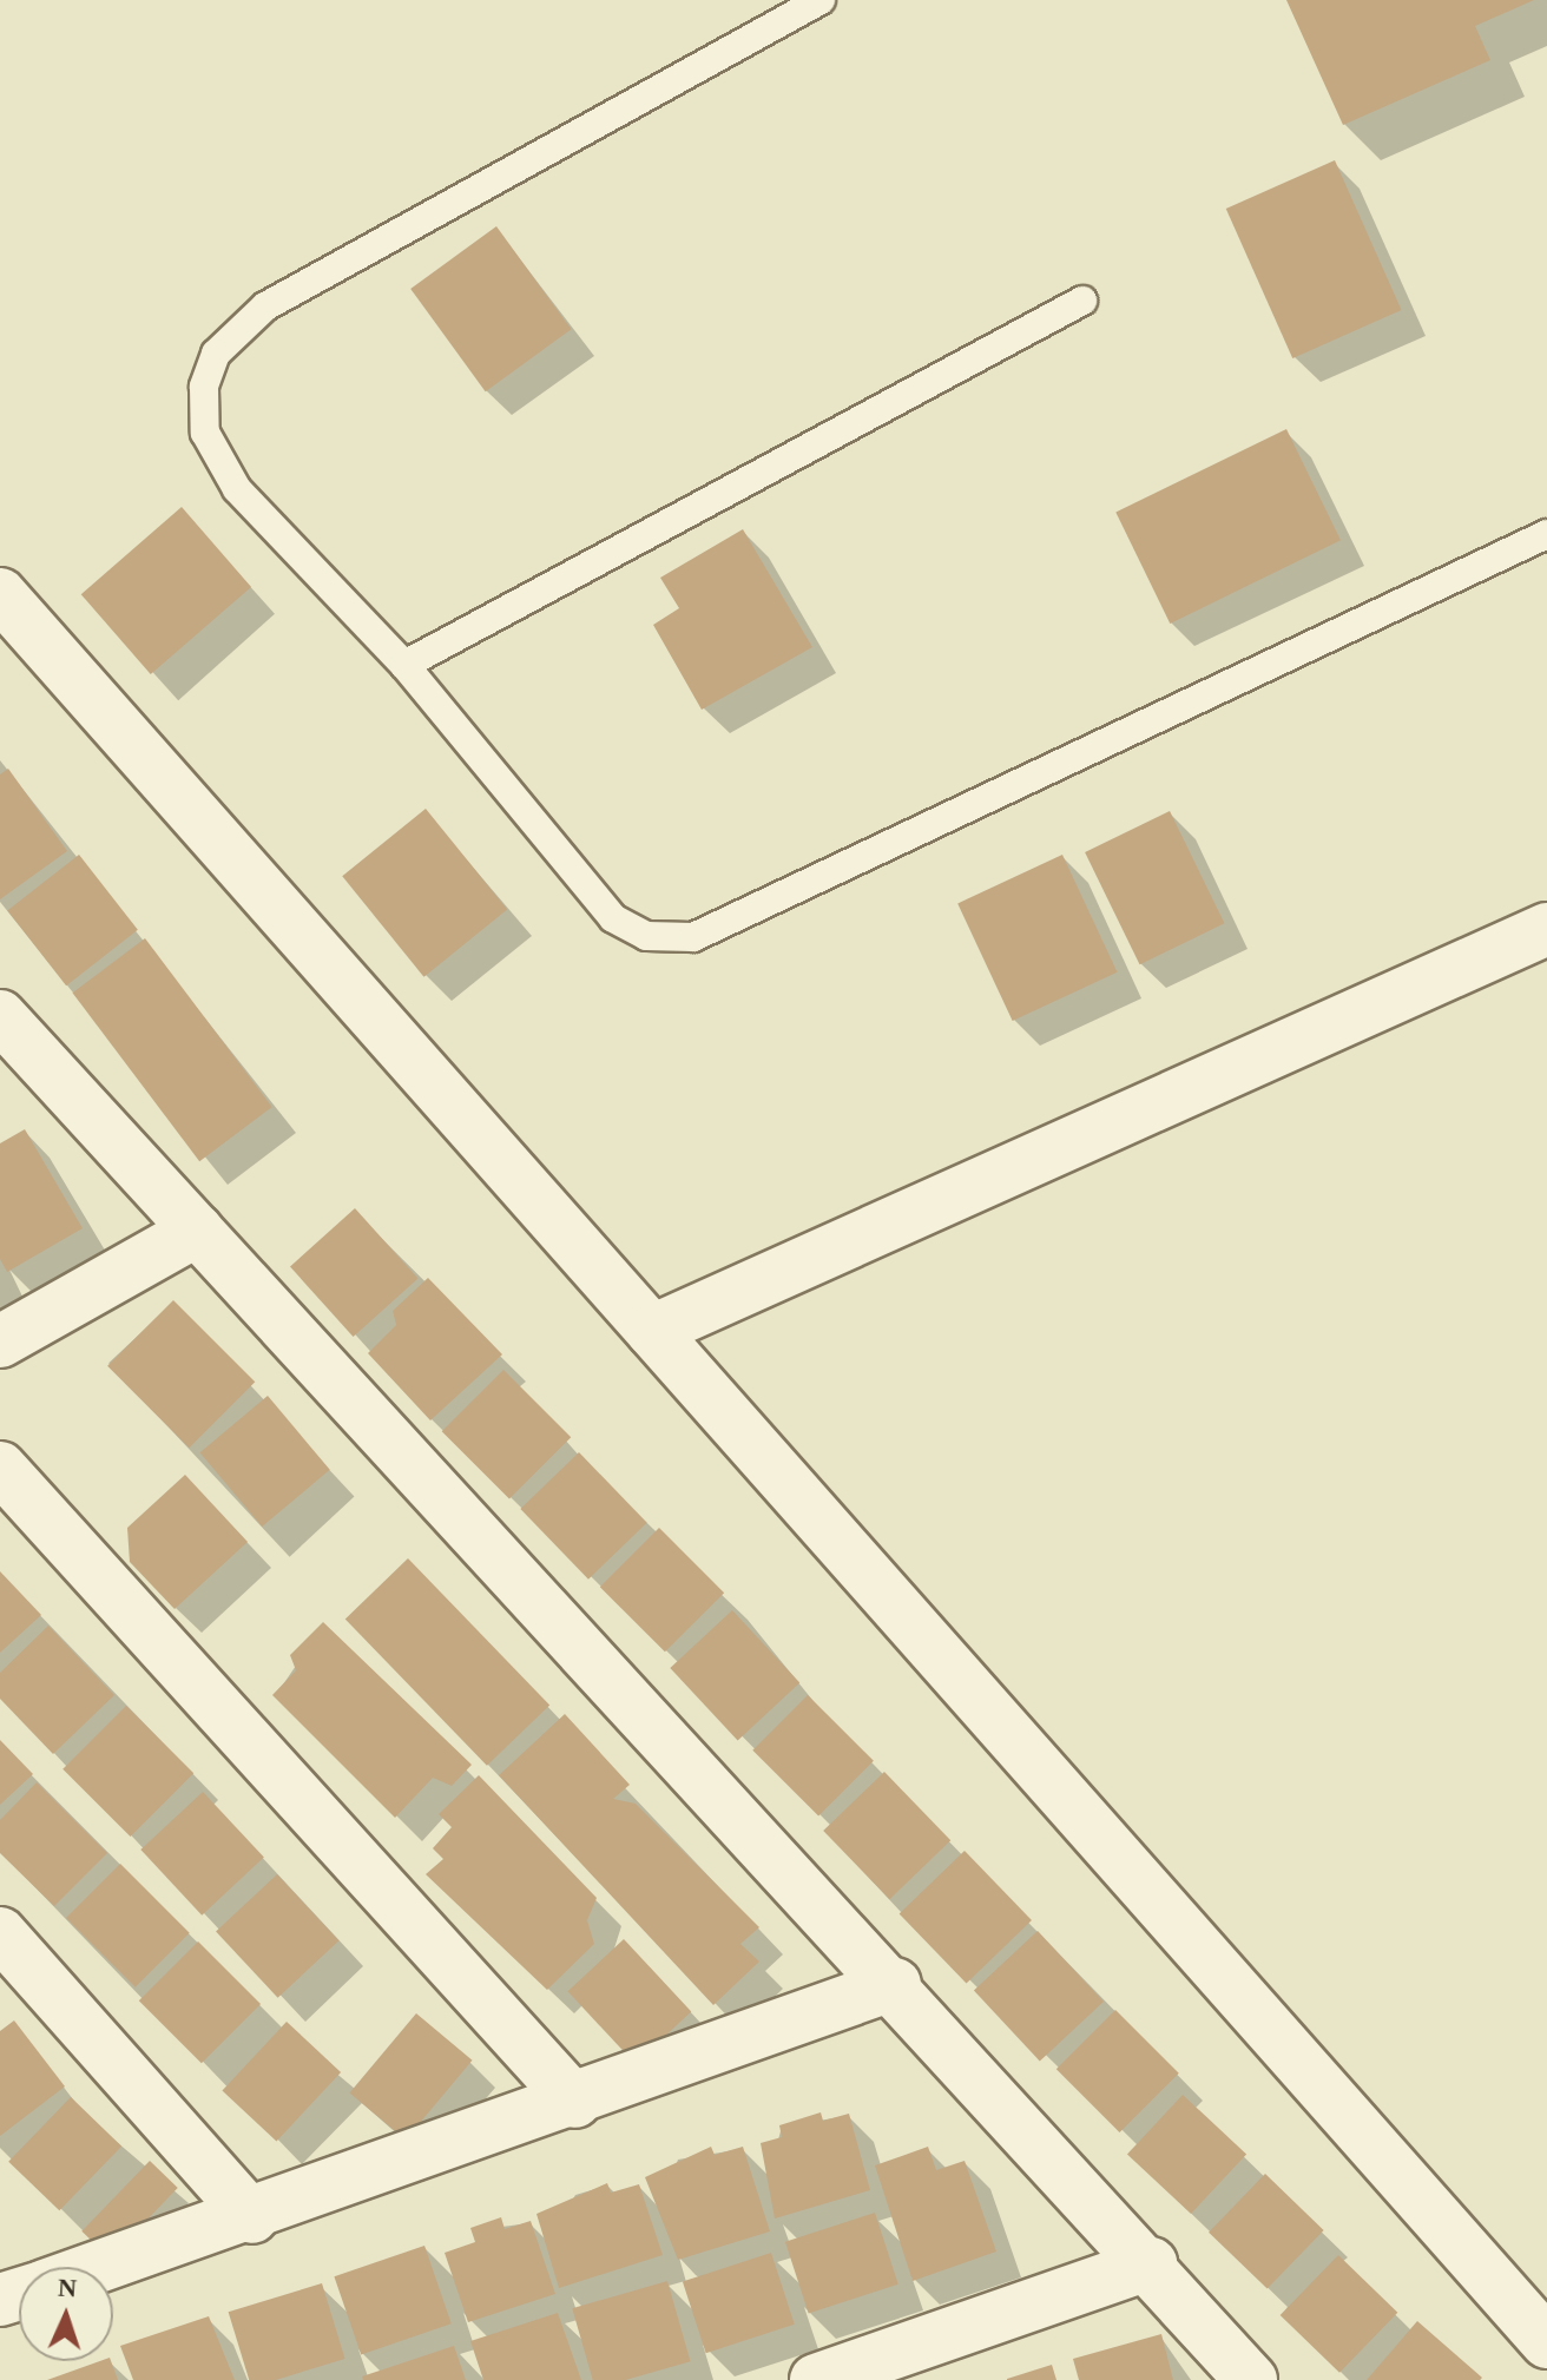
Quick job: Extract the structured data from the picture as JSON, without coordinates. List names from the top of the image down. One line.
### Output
{"north":"top"}
